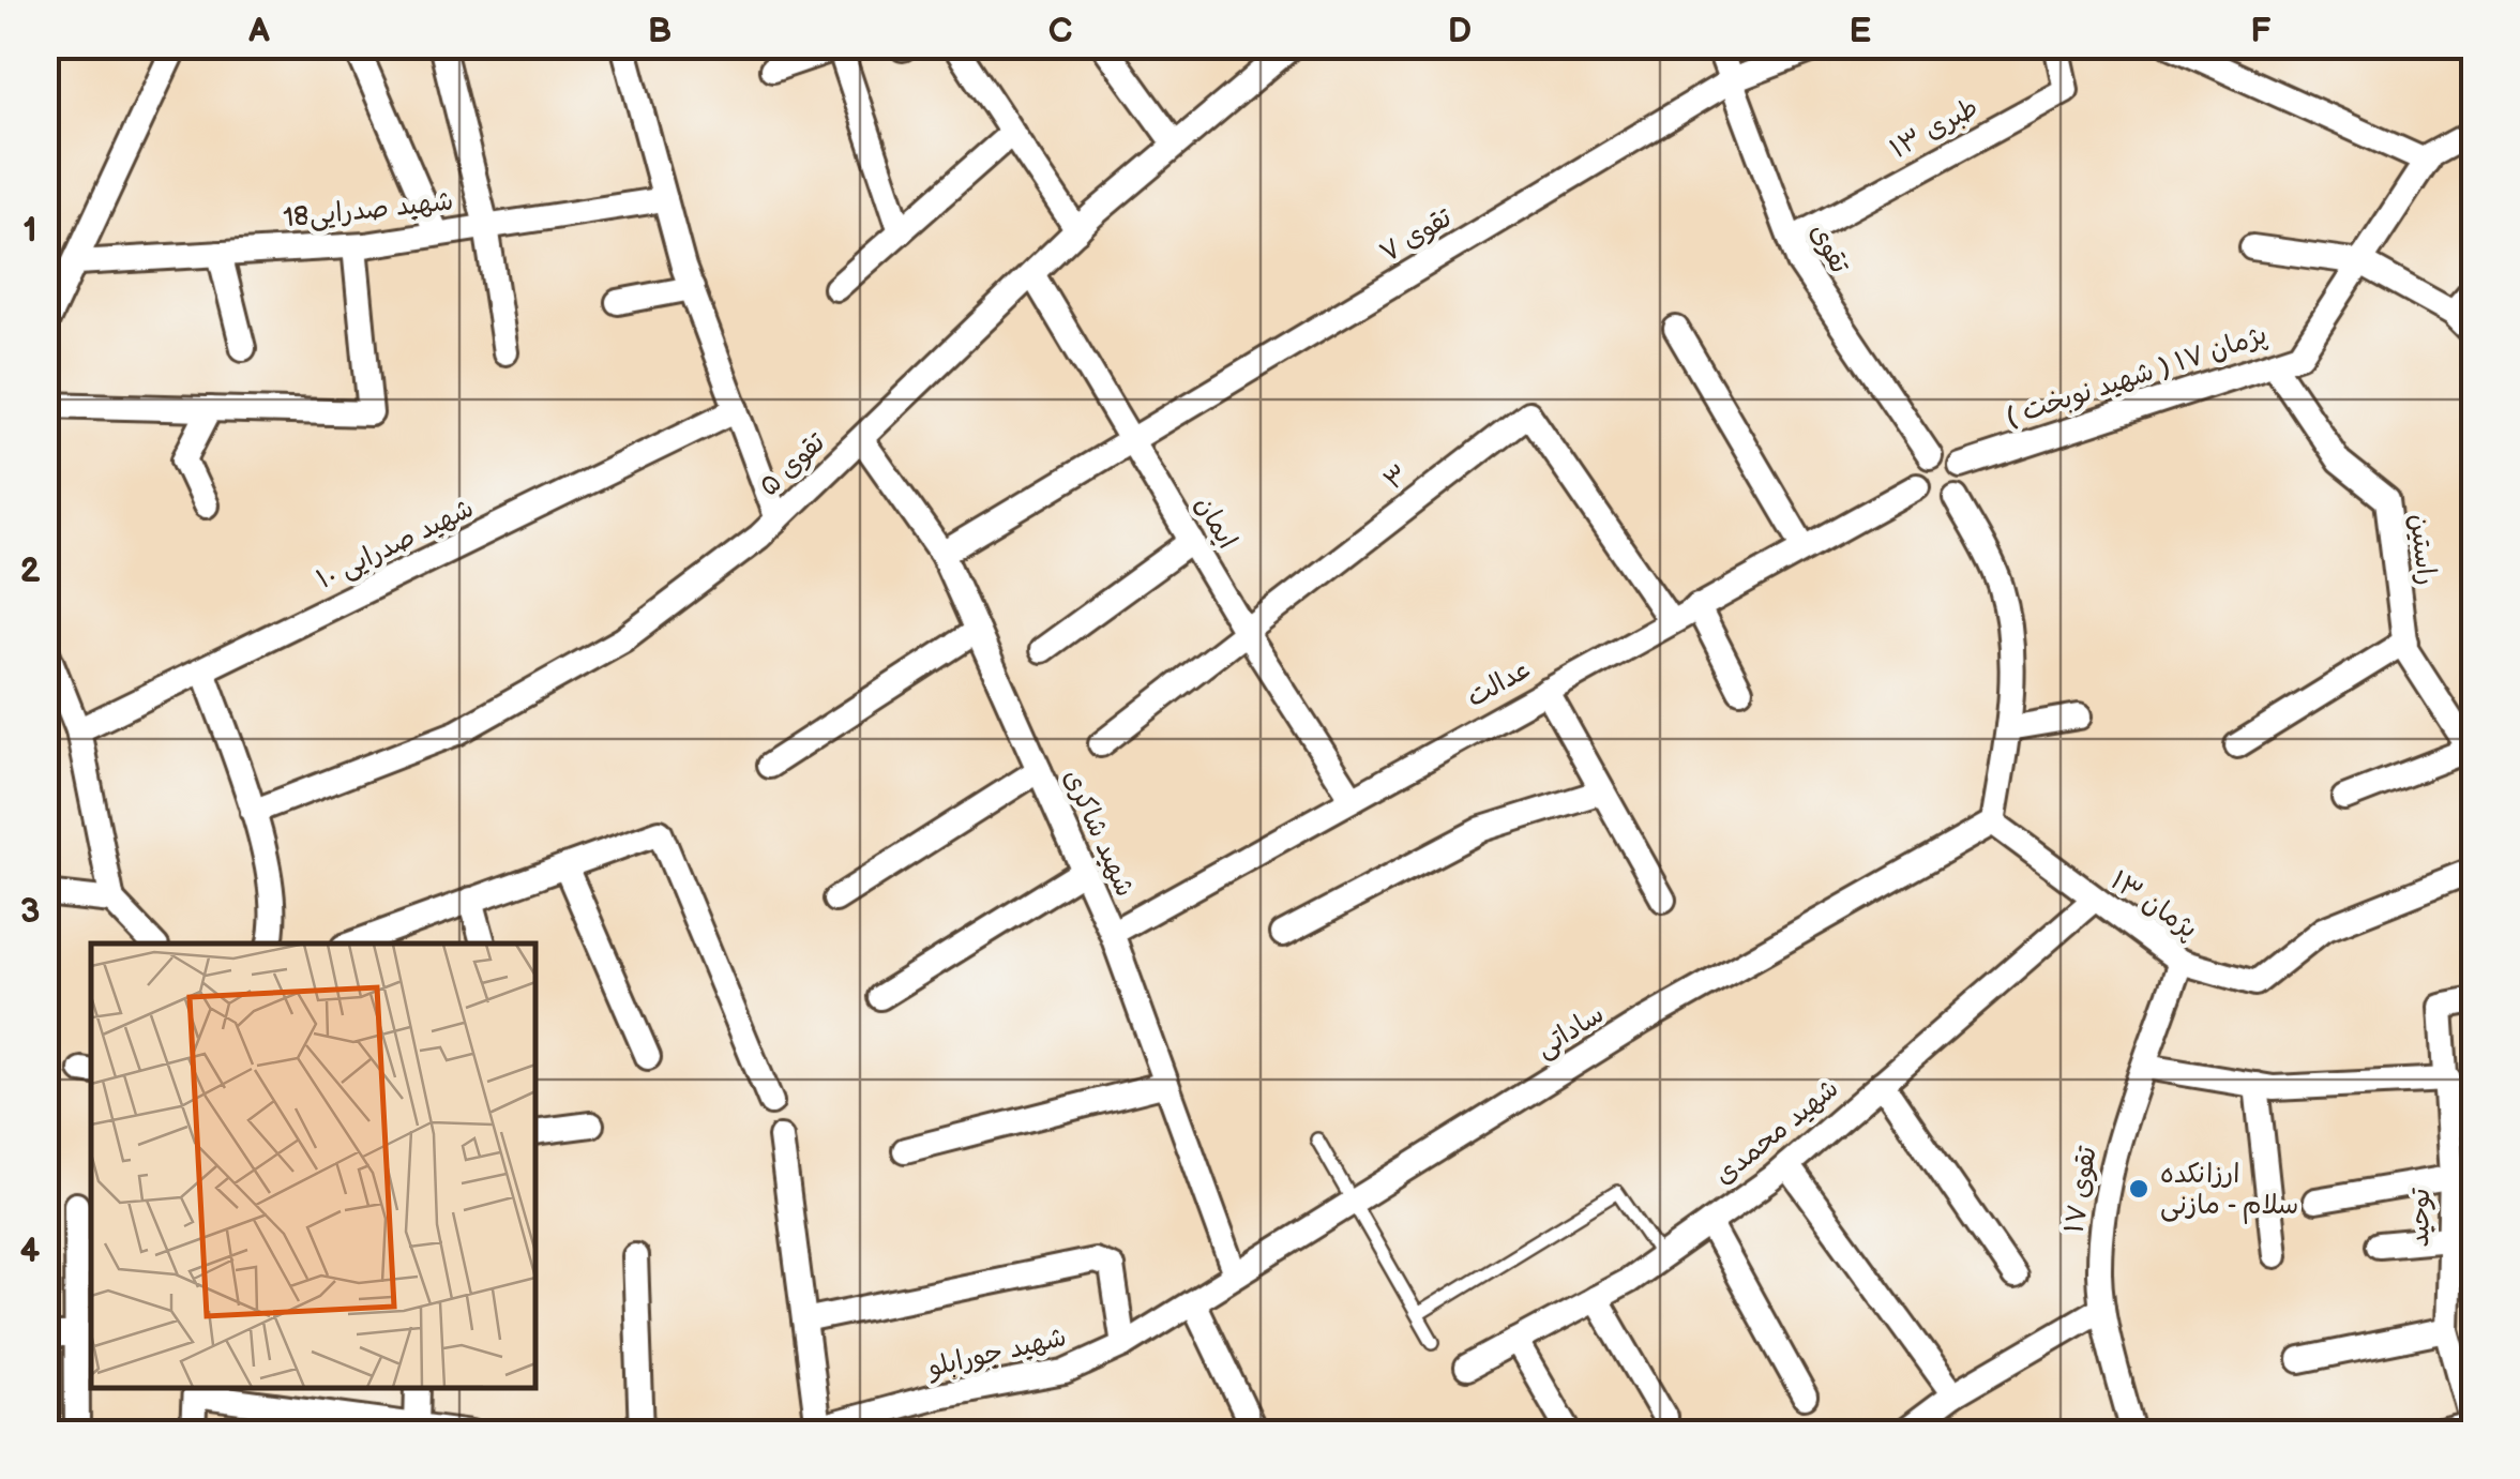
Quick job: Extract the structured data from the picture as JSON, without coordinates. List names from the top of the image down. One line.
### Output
{"streets":{"street":["طبری ۱۳","شهید صدرایی18","تقوی ۷","تقوی","پژمان ۱۷ ( شهید نوبخت )","تقوی ۵","۳","ایمان","شهید صدرایی ۱۰","راستین","عدالت","شهید شاکری","پژمان ۱۳","ساداتی","شهید محمدی","تقوی ۱۷","توحید","شهید جورابلو"]},"crossings":[["طبری ۱۳","تقوی"],["تقوی ۷","تقوی"],["تقوی ۷","ایمان"],["تقوی ۷","شهید شاکری"],["تقوی","پژمان ۱۷ ( شهید نوبخت )"],["تقوی","عدالت"],["پژمان ۱۷ ( شهید نوبخت )","راستین"],["پژمان ۱۷ ( شهید نوبخت )","عدالت"],["تقوی ۵","ایمان"],["تقوی ۵","شهید شاکری"],["۳","ایمان"],["۳","عدالت"],["ایمان","عدالت"],["عدالت","شهید شاکری"],["شهید شاکری","ساداتی"],["پژمان ۱۳","ساداتی"],["پژمان ۱۳","شهید محمدی"],["پژمان ۱۳","تقوی ۱۷"],["ساداتی","شهید جورابلو"]],"places":["ارزانکده سلام - مازنی"],"grid":{"columns":["A","B","C","D","E","F"],"rows":["1","2","3","4"]}}
